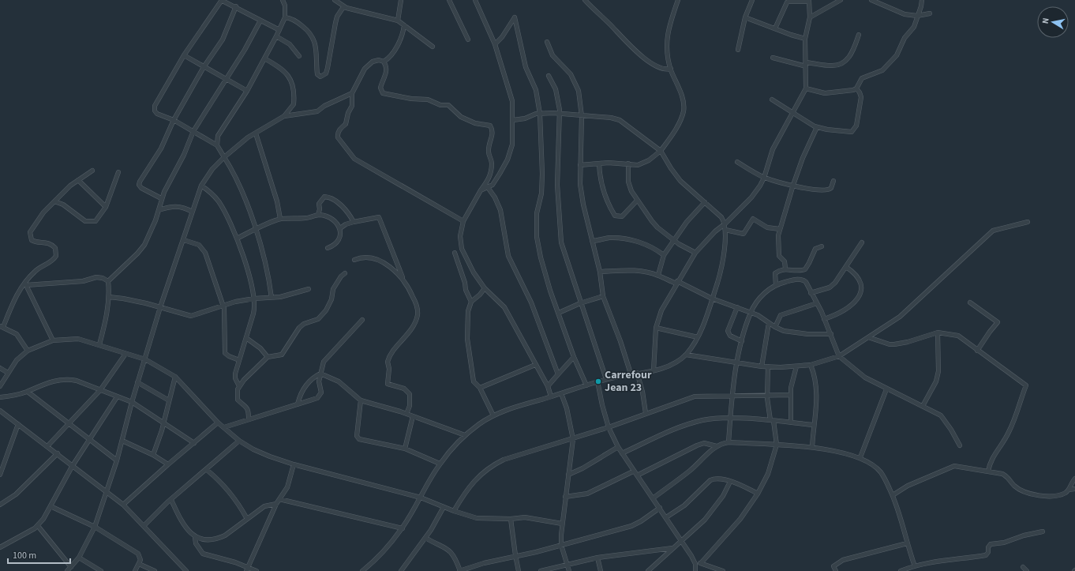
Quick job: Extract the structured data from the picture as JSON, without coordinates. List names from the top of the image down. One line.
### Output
{"places":["Carrefour Jean 23"],"scale_bar":"100 m","north":"left"}
